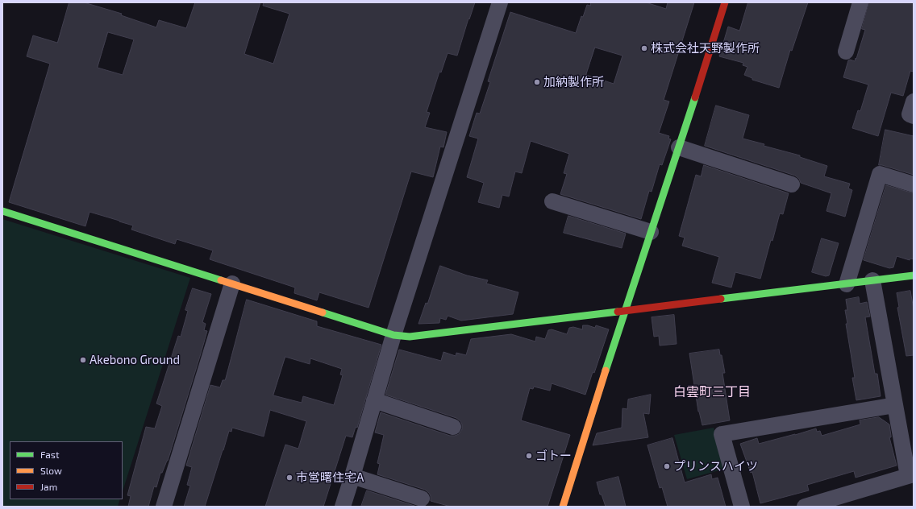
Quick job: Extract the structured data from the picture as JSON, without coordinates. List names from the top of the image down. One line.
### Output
{"districts":["白雲町三丁目"],"places":["株式会社天野製作所","加納製作所","Akebono Ground","ゴトー","プリンスハイツ","市営曙住宅A"],"legend":["Fast","Slow","Jam"]}
